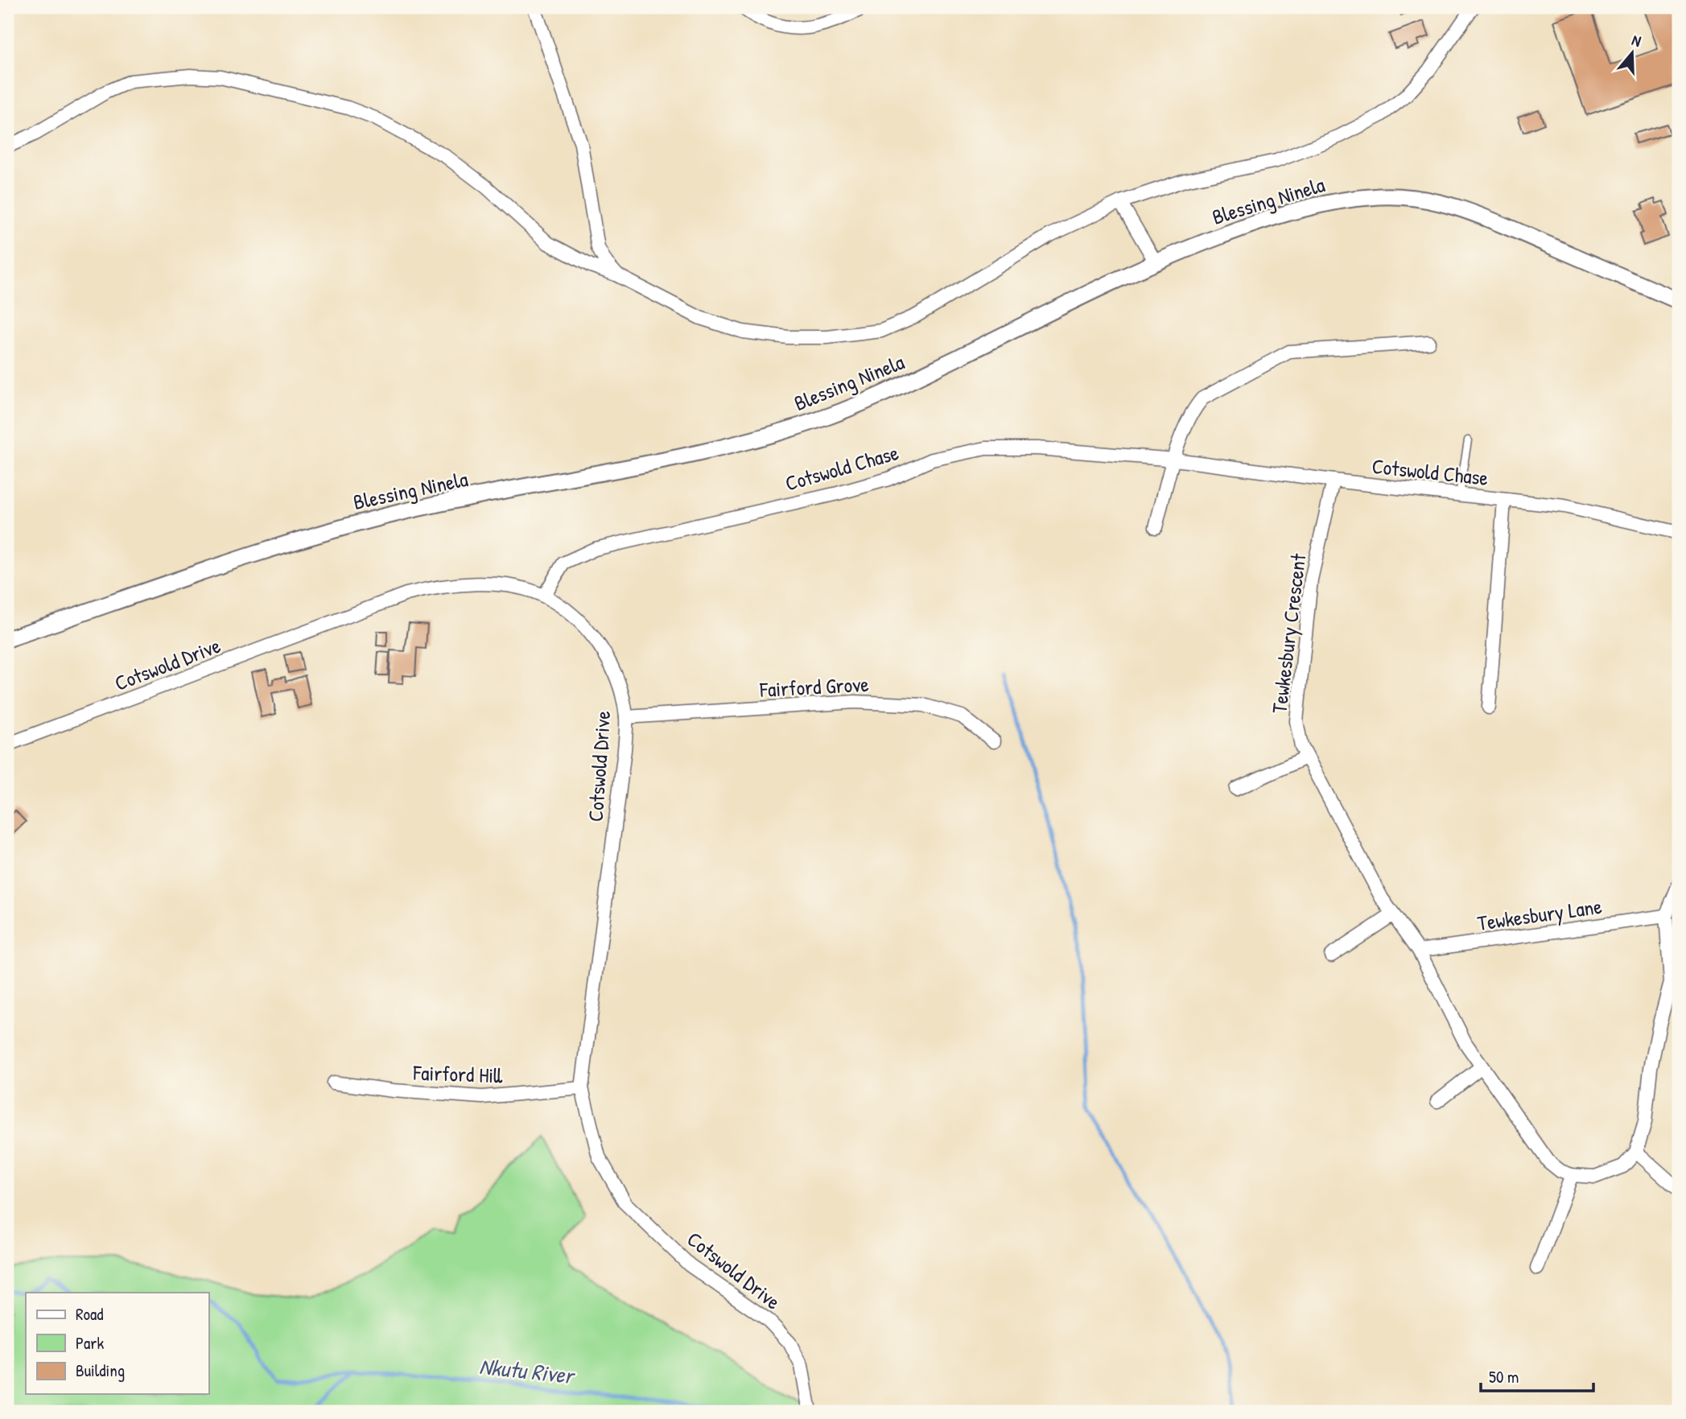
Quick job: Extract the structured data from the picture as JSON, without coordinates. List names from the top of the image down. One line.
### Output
{"streets":{"street":["Blessing Ninela","Cotswold Chase","Tewkesbury Crescent","Cotswold Drive","Fairford Grove","Tewkesbury Lane","Fairford Hill"]},"crossings":[["Cotswold Chase","Tewkesbury Crescent"],["Cotswold Chase","Cotswold Drive"],["Tewkesbury Crescent","Tewkesbury Lane"],["Cotswold Drive","Fairford Grove"],["Cotswold Drive","Fairford Hill"]],"water":["Nkutu River"],"legend":["Road","Park","Building"],"scale_bar":"50 m","north":"top"}
